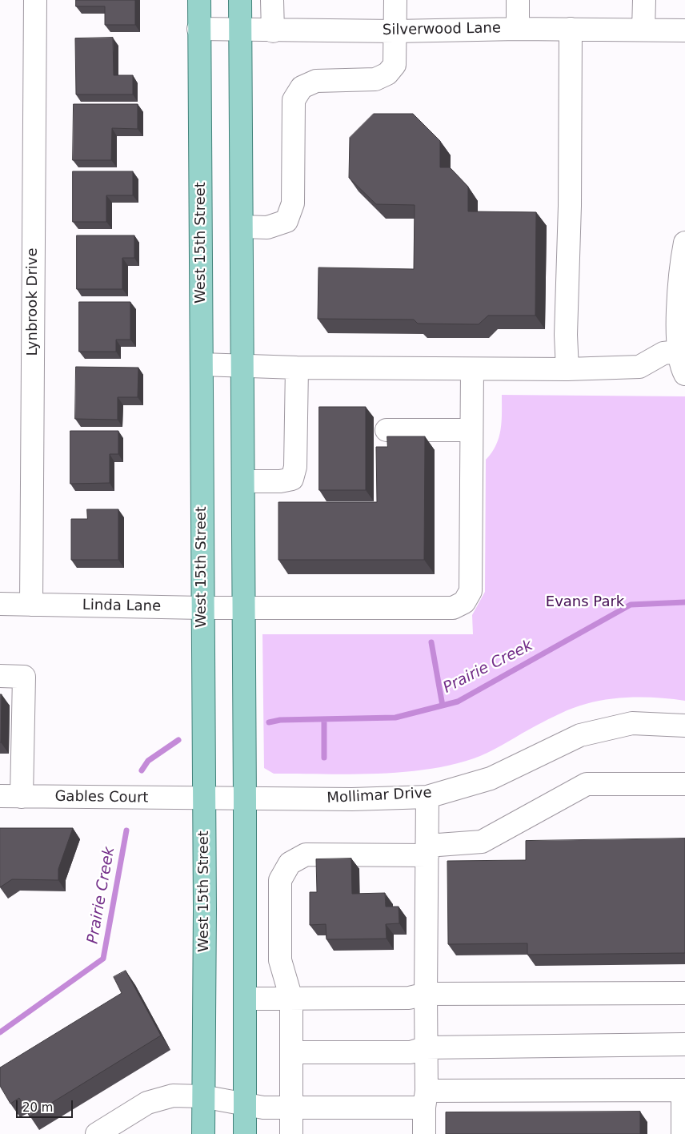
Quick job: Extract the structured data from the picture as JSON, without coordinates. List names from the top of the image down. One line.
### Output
{"streets":{"main road":["West 15th Street"],"street":["Silverwood Lane","Lynbrook Drive","Linda Lane","Mollimar Drive","Gables Court"]},"crossings":[["Silverwood Lane","West 15th Street"],["West 15th Street","Linda Lane"],["West 15th Street","Mollimar Drive"],["West 15th Street","Gables Court"],["Lynbrook Drive","Linda Lane"],["Mollimar Drive","Gables Court"]],"water":["Prairie Creek"],"parks":["Evans Park"],"scale_bar":"20 m"}
